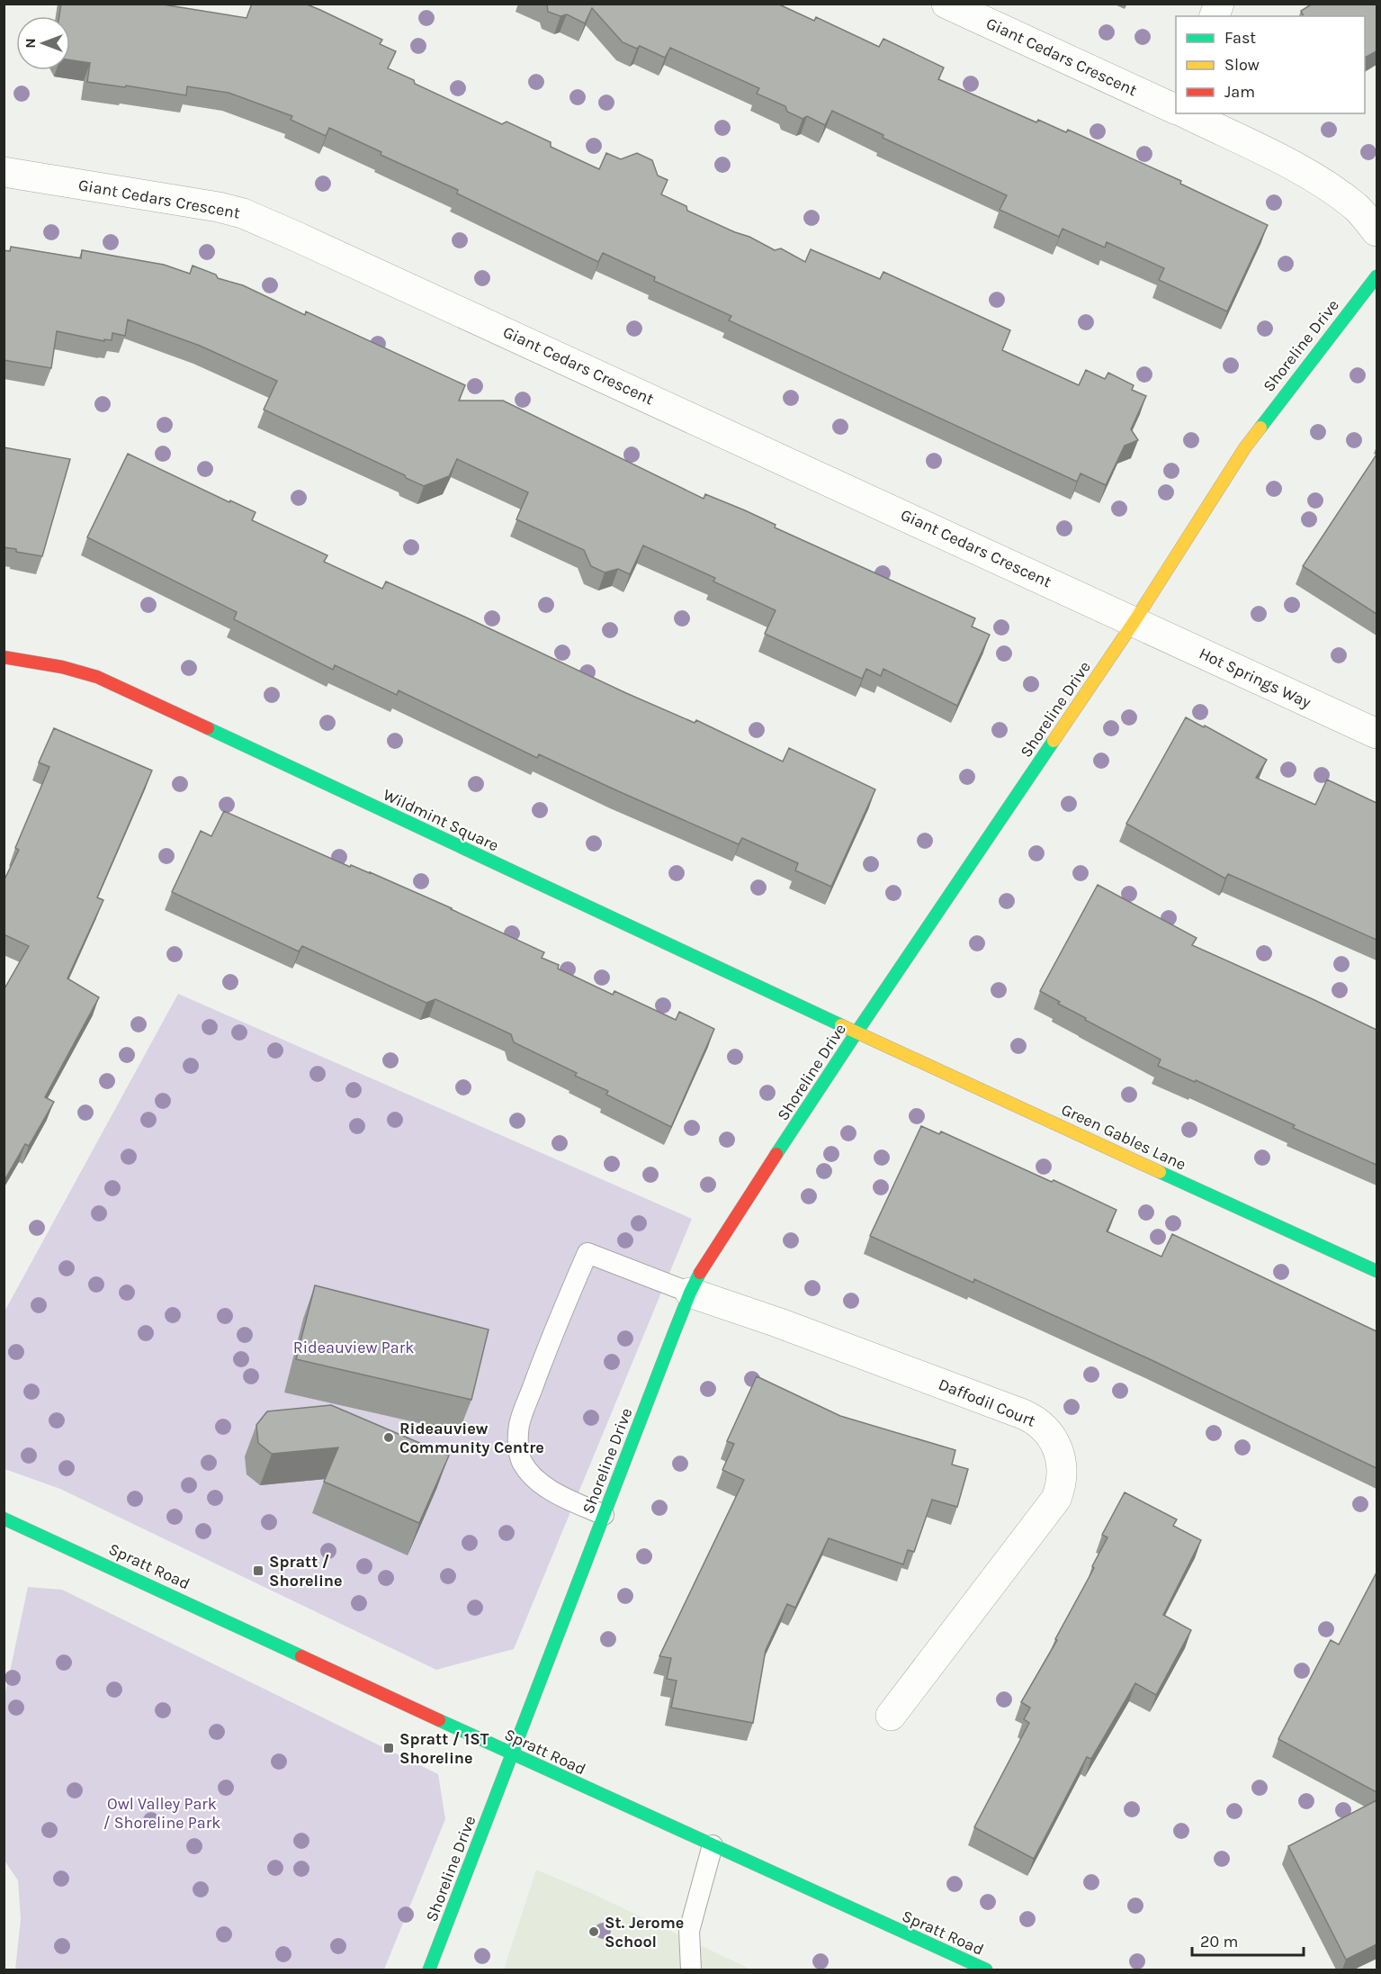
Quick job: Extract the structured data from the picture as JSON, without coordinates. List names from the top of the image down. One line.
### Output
{"streets":{"street":["Giant Cedars Crescent","Shoreline Drive","Hot Springs Way","Wildmint Square","Green Gables Lane","Daffodil Court","Spratt Road"]},"crossings":[["Giant Cedars Crescent","Shoreline Drive"],["Giant Cedars Crescent","Hot Springs Way"],["Shoreline Drive","Hot Springs Way"],["Shoreline Drive","Wildmint Square"],["Shoreline Drive","Green Gables Lane"],["Shoreline Drive","Daffodil Court"],["Shoreline Drive","Spratt Road"],["Wildmint Square","Green Gables Lane"]],"parks":["Rideauview Park","Owl Valley Park / Shoreline Park"],"places":{"other":["Rideauview Community Centre","St. Jerome School"],"transit":["Spratt / Shoreline","Spratt / 1ST Shoreline"]},"legend":["Fast","Slow","Jam"],"scale_bar":"20 m","north":"left"}
